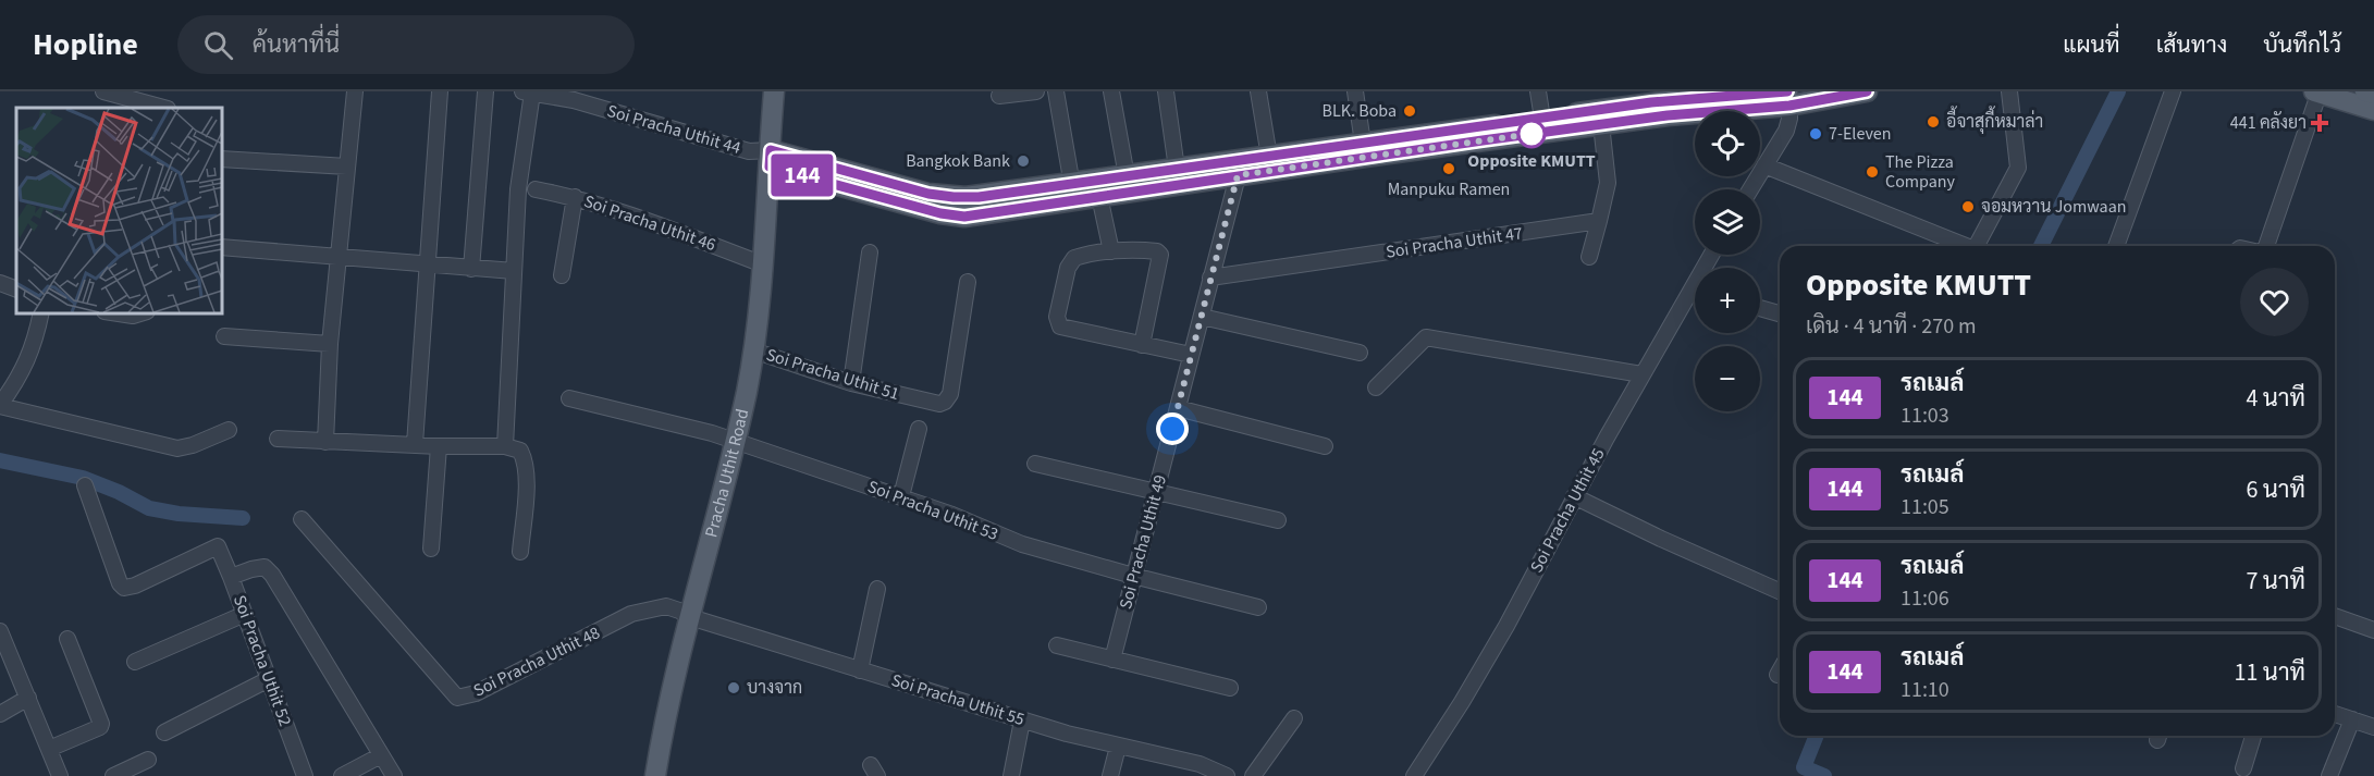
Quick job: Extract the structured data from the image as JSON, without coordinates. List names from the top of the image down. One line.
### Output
{"streets":{"main road":["Pracha Uthit Road"],"street":["Soi Pracha Uthit 44","Soi Pracha Uthit 46","Soi Pracha Uthit 47","Soi Pracha Uthit 51","Soi Pracha Uthit 53","Soi Pracha Uthit 45","Soi Pracha Uthit 49","Soi Pracha Uthit 52","Soi Pracha Uthit 48","Soi Pracha Uthit 55"]},"crossings":[["Soi Pracha Uthit 44","Pracha Uthit Road"],["Soi Pracha Uthit 46","Pracha Uthit Road"],["Soi Pracha Uthit 47","Soi Pracha Uthit 49"],["Soi Pracha Uthit 51","Pracha Uthit Road"],["Pracha Uthit Road","Soi Pracha Uthit 53"],["Pracha Uthit Road","Soi Pracha Uthit 48"],["Pracha Uthit Road","Soi Pracha Uthit 55"],["Soi Pracha Uthit 53","Soi Pracha Uthit 49"],["Soi Pracha Uthit 48","Soi Pracha Uthit 55"]],"places":{"other":["BLK. Boba","อี้จาสุกี้หมาล่า","Opposite KMUTT","7-Eleven","Bangkok Bank","Manpuku Ramen","The Pizza Company","จอมหวาน Jomwaan","บางจาก"],"health":["441 คลังยา"]},"lines":["bus line 144"],"page":{"header":"Hopline","search":"ค้นหาที่นี่","nav":["แผนที่","เส้นทาง","บันทึกไว้"],"on_map":"144","map_buttons":["+","−"],"heading":["Opposite KMUTT","เดิน · 4 นาที · 270 m"],"list":[{"mark":"144","name":"รถเมล์","note":"11:03","value":"4 นาที"},{"mark":"144","name":"รถเมล์","note":"11:05","value":"6 นาที"},{"mark":"144","name":"รถเมล์","note":"11:06","value":"7 นาที"},{"mark":"144","name":"รถเมล์","note":"11:10","value":"11 นาที"}]}}
